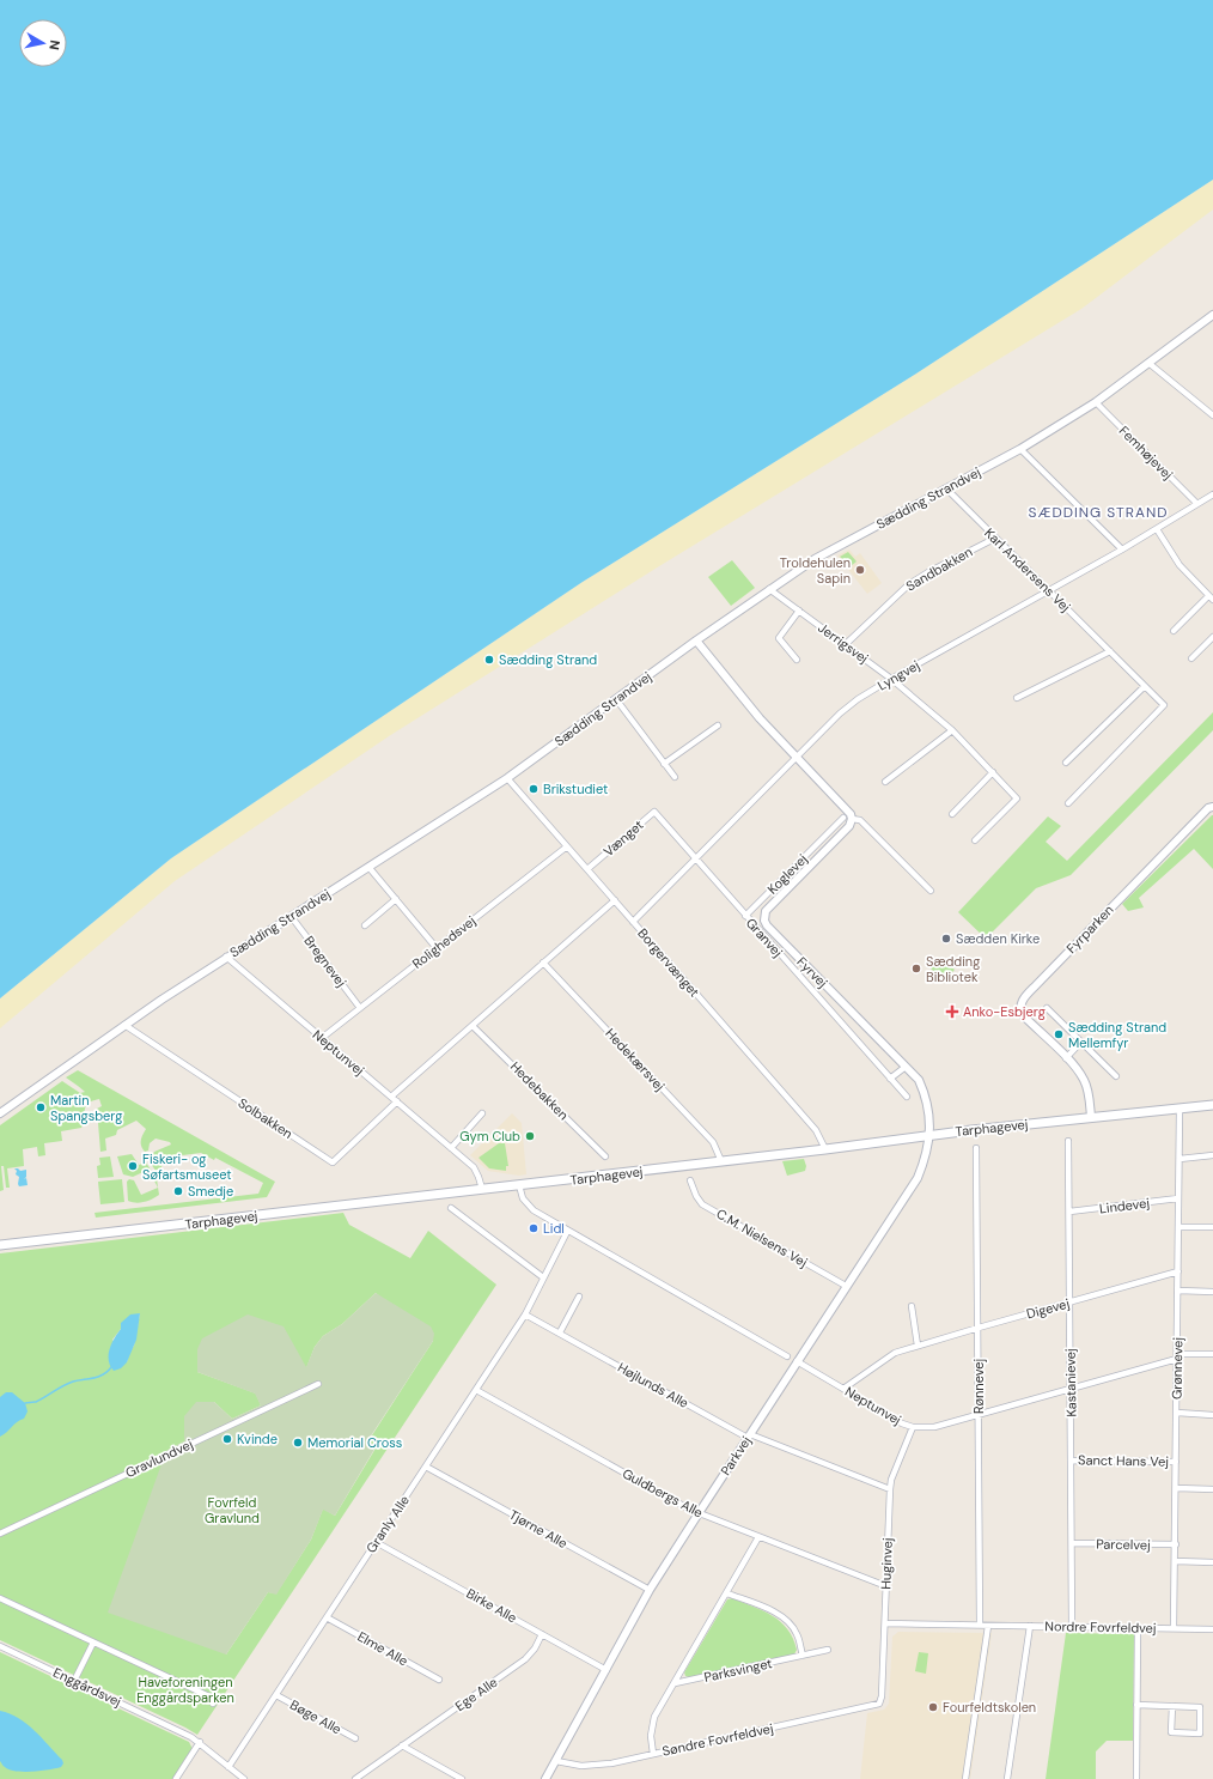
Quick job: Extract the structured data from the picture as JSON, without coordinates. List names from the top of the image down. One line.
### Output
{"streets":{"main road":["Tarphagevej"],"street":["Femhøjevej","Sædding Strandvej","Sandbakken","Karl Andersens Vej","Jerrigsvej","Lyngvej","Vænget","Koglevej","Fyrparken","Granvej","Rolighedsvej","Bregnevej","Borgervænget","Fyrvej","Neptunvej","Hedekærsvej","Hedebakken","Solbakken","Lindevej","C.M. Nielsens Vej","Digevej","Grønnevej","Kastanievej","Højlunds Alle","Rønnevej","Parkvej","Gravlundvej","Sanct Hans Vej","Guldbergs Alle","Granly Alle","Tjørne Alle","Parcelvej","Huginvej","Birke Alle","Nordre Fovrfeldvej","Elme Alle","Parksvinget","Enggårdsvej","Ege Alle","Bøge Alle","Søndre Fovrfeldvej"]},"crossings":[["Femhøjevej","Sædding Strandvej"],["Femhøjevej","Lyngvej"],["Sædding Strandvej","Karl Andersens Vej"],["Sædding Strandvej","Jerrigsvej"],["Sædding Strandvej","Bregnevej"],["Sædding Strandvej","Borgervænget"],["Sædding Strandvej","Neptunvej"],["Sædding Strandvej","Solbakken"],["Sandbakken","Karl Andersens Vej"],["Sandbakken","Jerrigsvej"],["Karl Andersens Vej","Lyngvej"],["Jerrigsvej","Lyngvej"],["Lyngvej","Vænget"],["Lyngvej","Granvej"],["Lyngvej","Borgervænget"],["Vænget","Granvej"],["Vænget","Borgervænget"],["Koglevej","Granvej"],["Fyrparken","Tarphagevej"],["Rolighedsvej","Bregnevej"],["Rolighedsvej","Borgervænget"],["Rolighedsvej","Neptunvej"],["Borgervænget","Tarphagevej"],["Fyrvej","Tarphagevej"],["Fyrvej","Parkvej"],["Neptunvej","Solbakken"],["Neptunvej","Tarphagevej"],["Neptunvej","Digevej"],["Neptunvej","Grønnevej"],["Neptunvej","Kastanievej"],["Neptunvej","Rønnevej"],["Neptunvej","Parkvej"],["Neptunvej","Huginvej"],["Hedekærsvej","Tarphagevej"],["Tarphagevej","Grønnevej"],["Tarphagevej","Parkvej"],["Lindevej","Grønnevej"],["Lindevej","Kastanievej"],["C.M. Nielsens Vej","Parkvej"],["Digevej","Grønnevej"],["Digevej","Kastanievej"],["Digevej","Rønnevej"],["Grønnevej","Sanct Hans Vej"],["Grønnevej","Parcelvej"],["Grønnevej","Nordre Fovrfeldvej"],["Kastanievej","Sanct Hans Vej"],["Kastanievej","Parcelvej"],["Kastanievej","Nordre Fovrfeldvej"],["Højlunds Alle","Parkvej"],["Højlunds Alle","Granly Alle"],["Højlunds Alle","Huginvej"],["Rønnevej","Nordre Fovrfeldvej"],["Parkvej","Guldbergs Alle"],["Parkvej","Tjørne Alle"],["Parkvej","Birke Alle"],["Parkvej","Søndre Fovrfeldvej"],["Guldbergs Alle","Granly Alle"],["Guldbergs Alle","Huginvej"],["Guldbergs Alle","Parksvinget"],["Granly Alle","Tjørne Alle"],["Granly Alle","Birke Alle"],["Granly Alle","Elme Alle"],["Granly Alle","Enggårdsvej"],["Granly Alle","Bøge Alle"],["Huginvej","Nordre Fovrfeldvej"],["Huginvej","Søndre Fovrfeldvej"],["Birke Alle","Ege Alle"],["Parksvinget","Søndre Fovrfeldvej"]],"districts":["SÆDDING STRAND"],"parks":["Fovrfeld Gravlund","Haveforeningen Enggårdsparken"],"places":{"other":["Troldehulen Sapin","Sædding Strand","Brikstudiet","Sædden Kirke","Sædding Bibliotek","Sædding Strand Mellemfyr","Martin Spangsberg","Gym Club","Fiskeri- og Søfartsmuseet","Smedje","Lidl","Kvinde","Memorial Cross","Fourfeldtskolen"],"health":["Anko-Esbjerg"]},"north":"right"}
